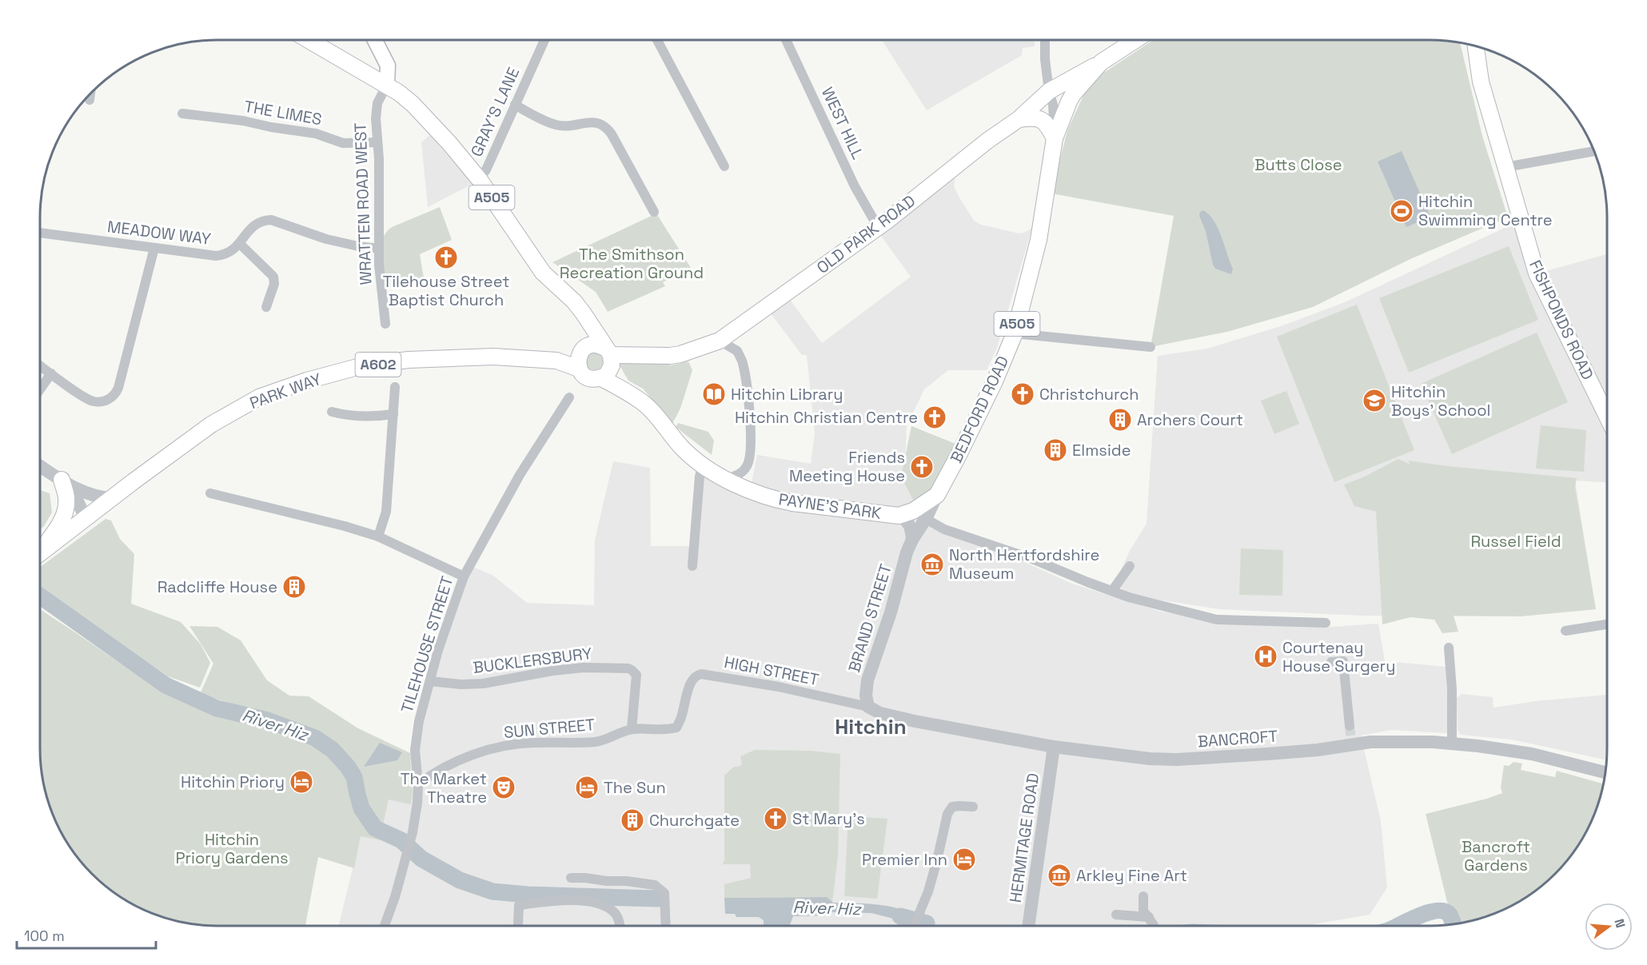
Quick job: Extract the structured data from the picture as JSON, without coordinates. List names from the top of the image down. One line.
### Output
{"streets":{"main road":["A505","OLD PARK ROAD","FISHPONDS ROAD","A602","PARK WAY","BEDFORD ROAD","PAYNE'S PARK"],"street":["GRAY'S LANE","THE LIMES","WEST HILL","WRATTEN ROAD WEST","MEADOW WAY","BRAND STREET","TILEHOUSE STREET","BUCKLERSBURY","HIGH STREET","SUN STREET","BANCROFT","HERMITAGE ROAD"]},"crossings":[["GRAY'S LANE","A505"],["THE LIMES","WRATTEN ROAD WEST"],["WEST HILL","OLD PARK ROAD"],["A505","WRATTEN ROAD WEST"],["A505","OLD PARK ROAD"],["A505","PARK WAY"],["A505","PAYNE'S PARK"],["WRATTEN ROAD WEST","MEADOW WAY"],["OLD PARK ROAD","PARK WAY"],["OLD PARK ROAD","BEDFORD ROAD"],["OLD PARK ROAD","PAYNE'S PARK"],["PARK WAY","PAYNE'S PARK"],["BEDFORD ROAD","PAYNE'S PARK"],["BEDFORD ROAD","BRAND STREET"],["PAYNE'S PARK","BRAND STREET"],["BRAND STREET","HIGH STREET"],["BRAND STREET","BANCROFT"],["TILEHOUSE STREET","BUCKLERSBURY"],["TILEHOUSE STREET","SUN STREET"],["BUCKLERSBURY","HIGH STREET"],["BUCKLERSBURY","SUN STREET"],["HIGH STREET","SUN STREET"],["HIGH STREET","BANCROFT"],["BANCROFT","HERMITAGE ROAD"]],"districts":["Hitchin"],"water":["River Hiz"],"parks":["Butts Close","The Smithson Recreation Ground","Russel Field","Hitchin Priory Gardens","Bancroft Gardens"],"places":{"sports":["Hitchin Swimming Centre"],"church":["Tilehouse Street Baptist Church","Christchurch","Hitchin Christian Centre","Friends Meeting House","St Mary's"],"library":["Hitchin Library"],"school or university":["Hitchin Boys' School"],"building":["Archers Court","Elmside","Radcliffe House","Churchgate"],"museum":["North Hertfordshire Museum","Arkley Fine Art"],"hospital":["Courtenay House Surgery"],"hotel":["Hitchin Priory","The Sun","Premier Inn"],"theatre":["The Market Theatre"]},"scale_bar":"100 m","north":"right"}
